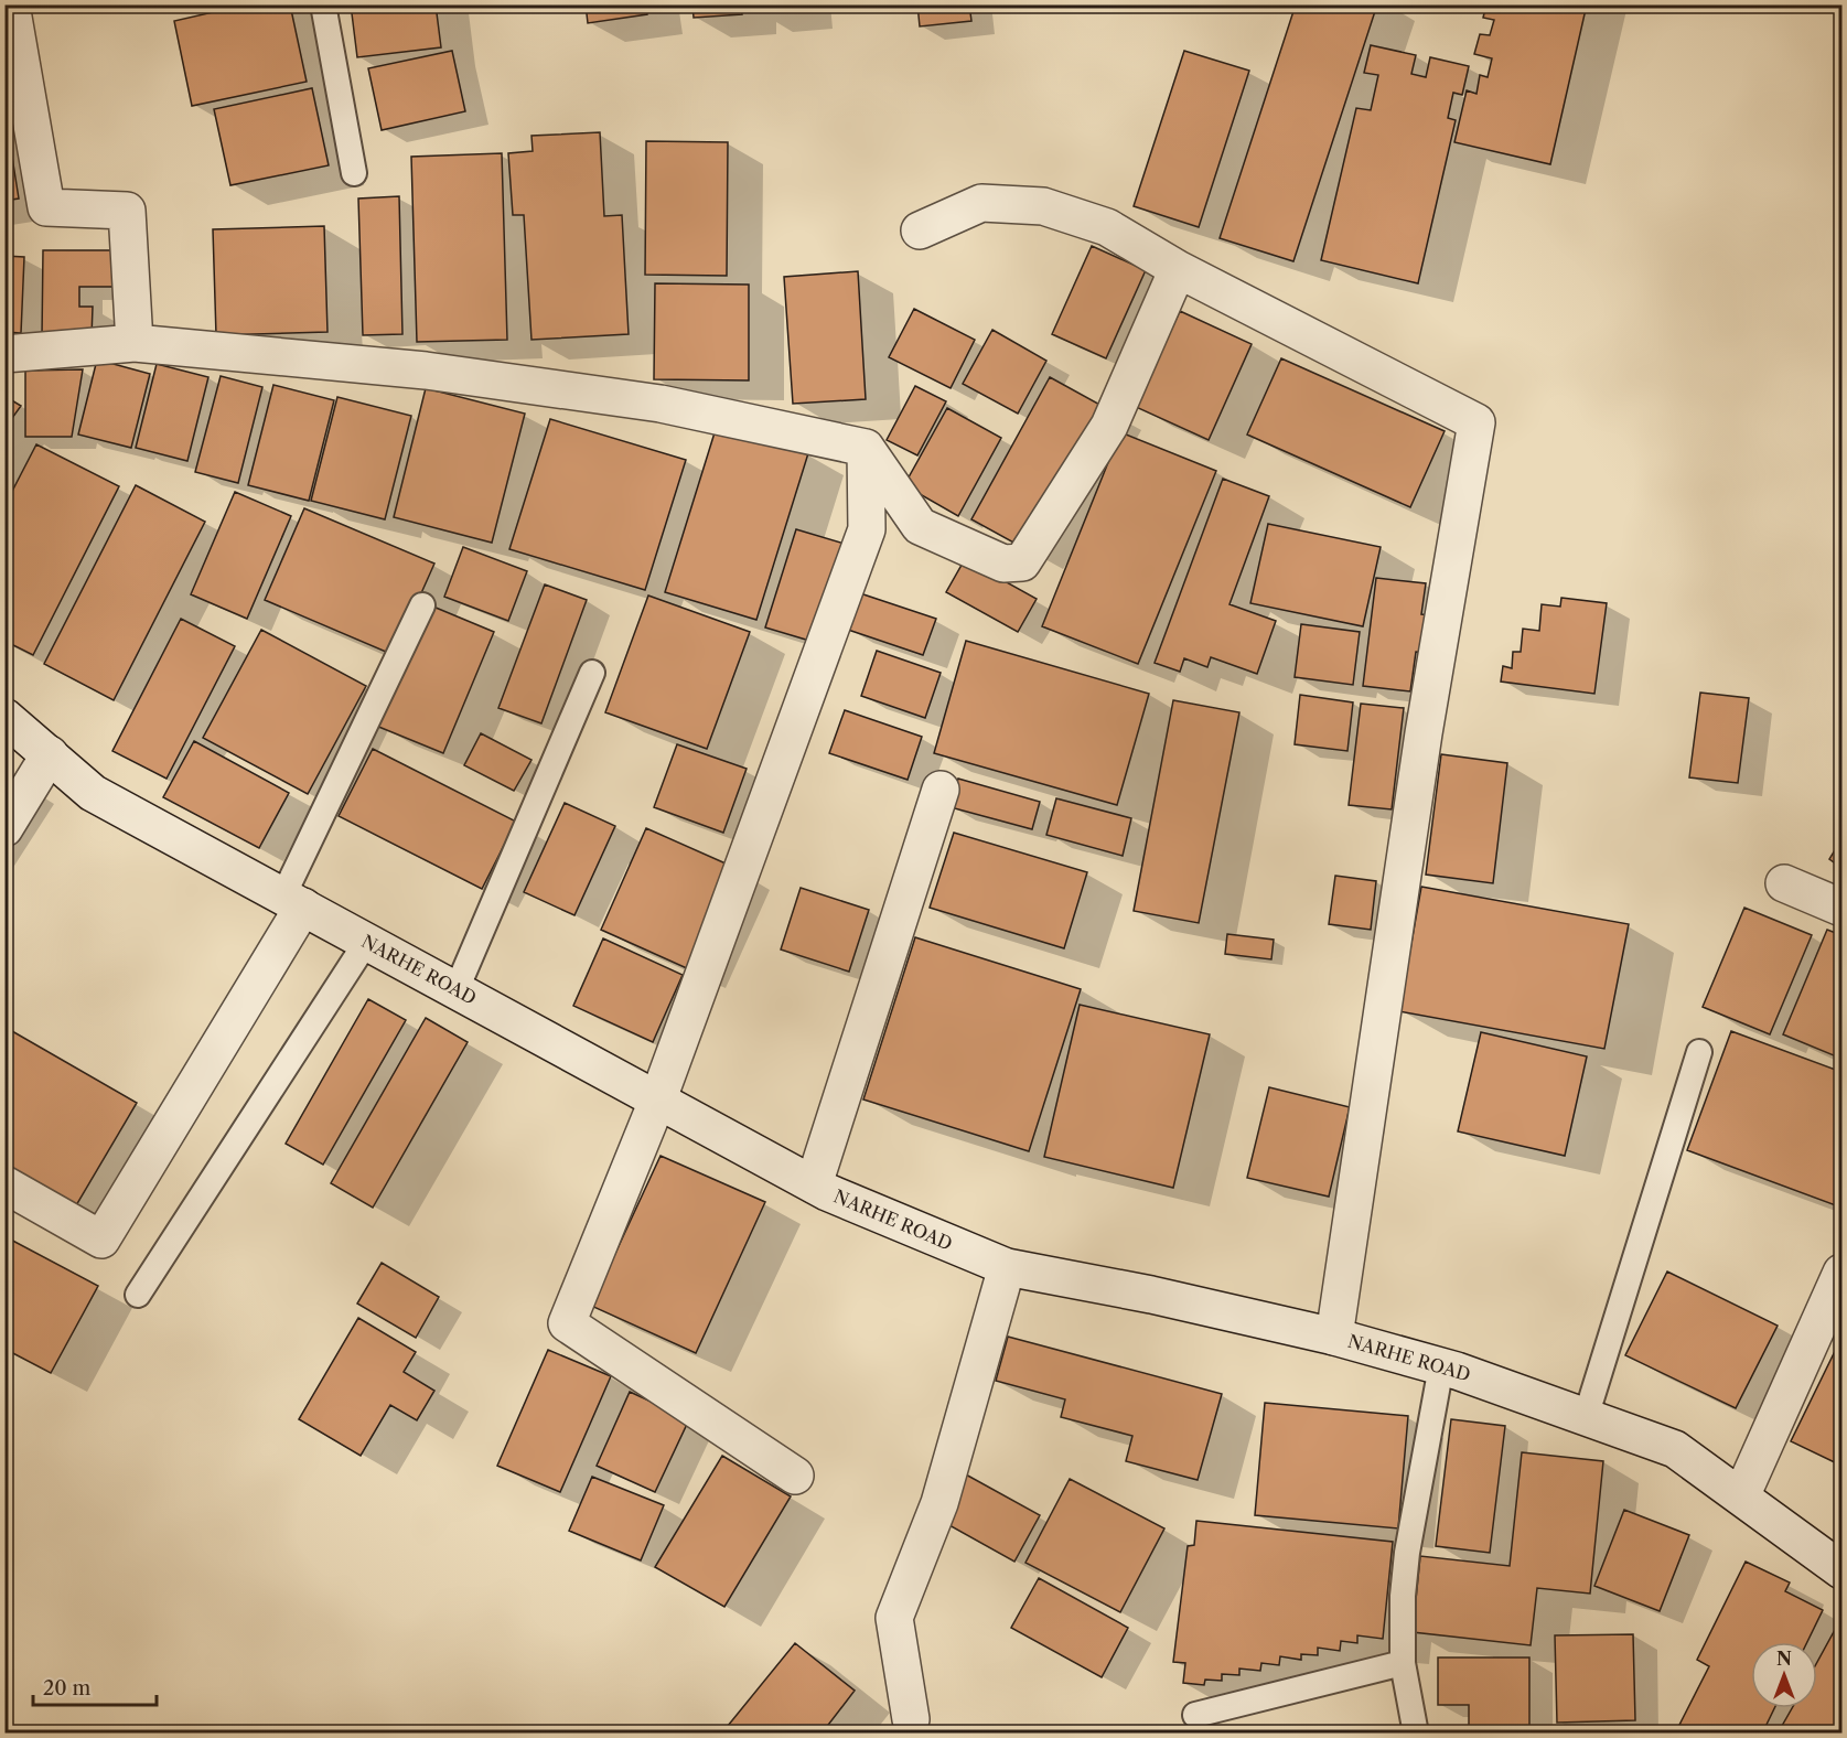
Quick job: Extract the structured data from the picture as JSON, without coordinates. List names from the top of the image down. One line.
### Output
{"streets":{"street":["NARHE ROAD"]},"scale_bar":"20 m","north":"top"}
